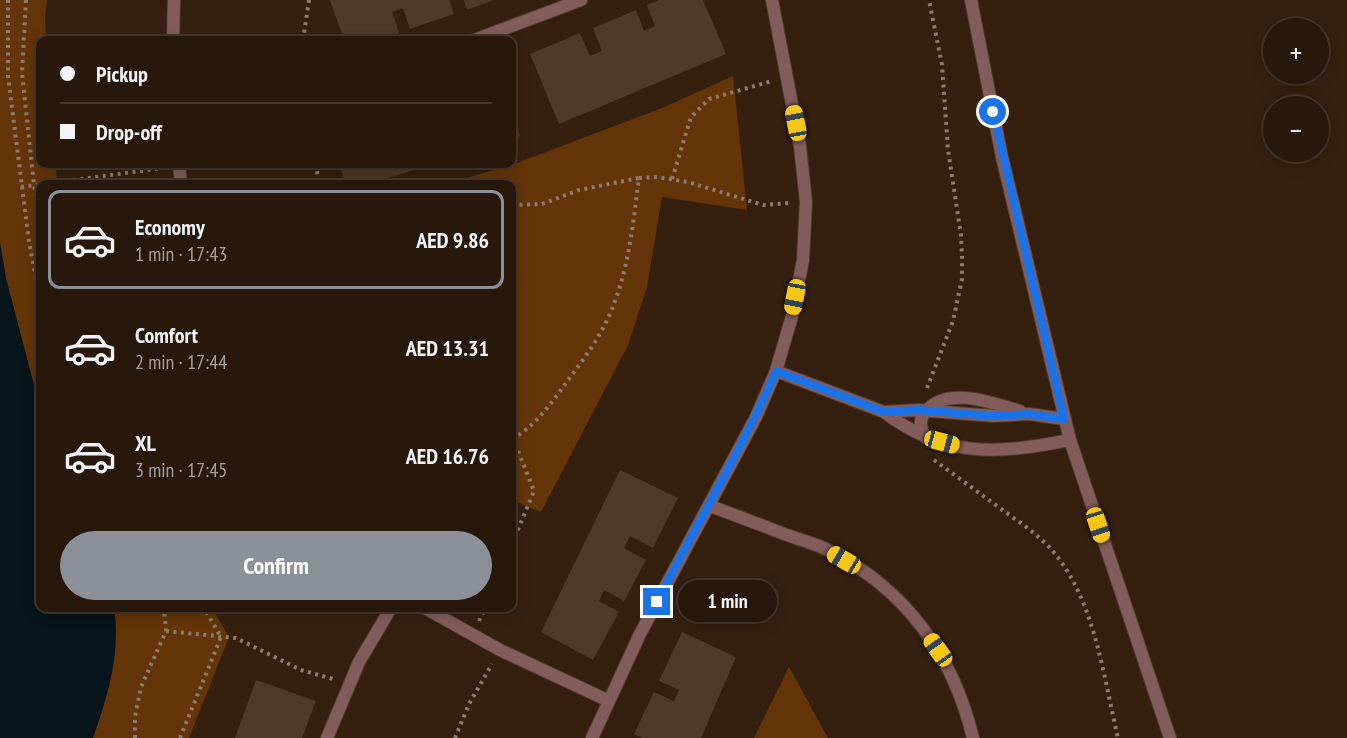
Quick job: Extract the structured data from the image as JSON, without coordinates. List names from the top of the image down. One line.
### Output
{"page":{"map_buttons":["+","−"],"banner":["Pickup","Drop-off"],"list":[{"name":"Economy","note":"1 min · 17:43","value":"AED 9.86"},{"name":"Comfort","note":"2 min · 17:44","value":"AED 13.31"},{"name":"XL","note":"3 min · 17:45","value":"AED 16.76"}],"buttons":"Confirm","bubble":"1 min"}}
